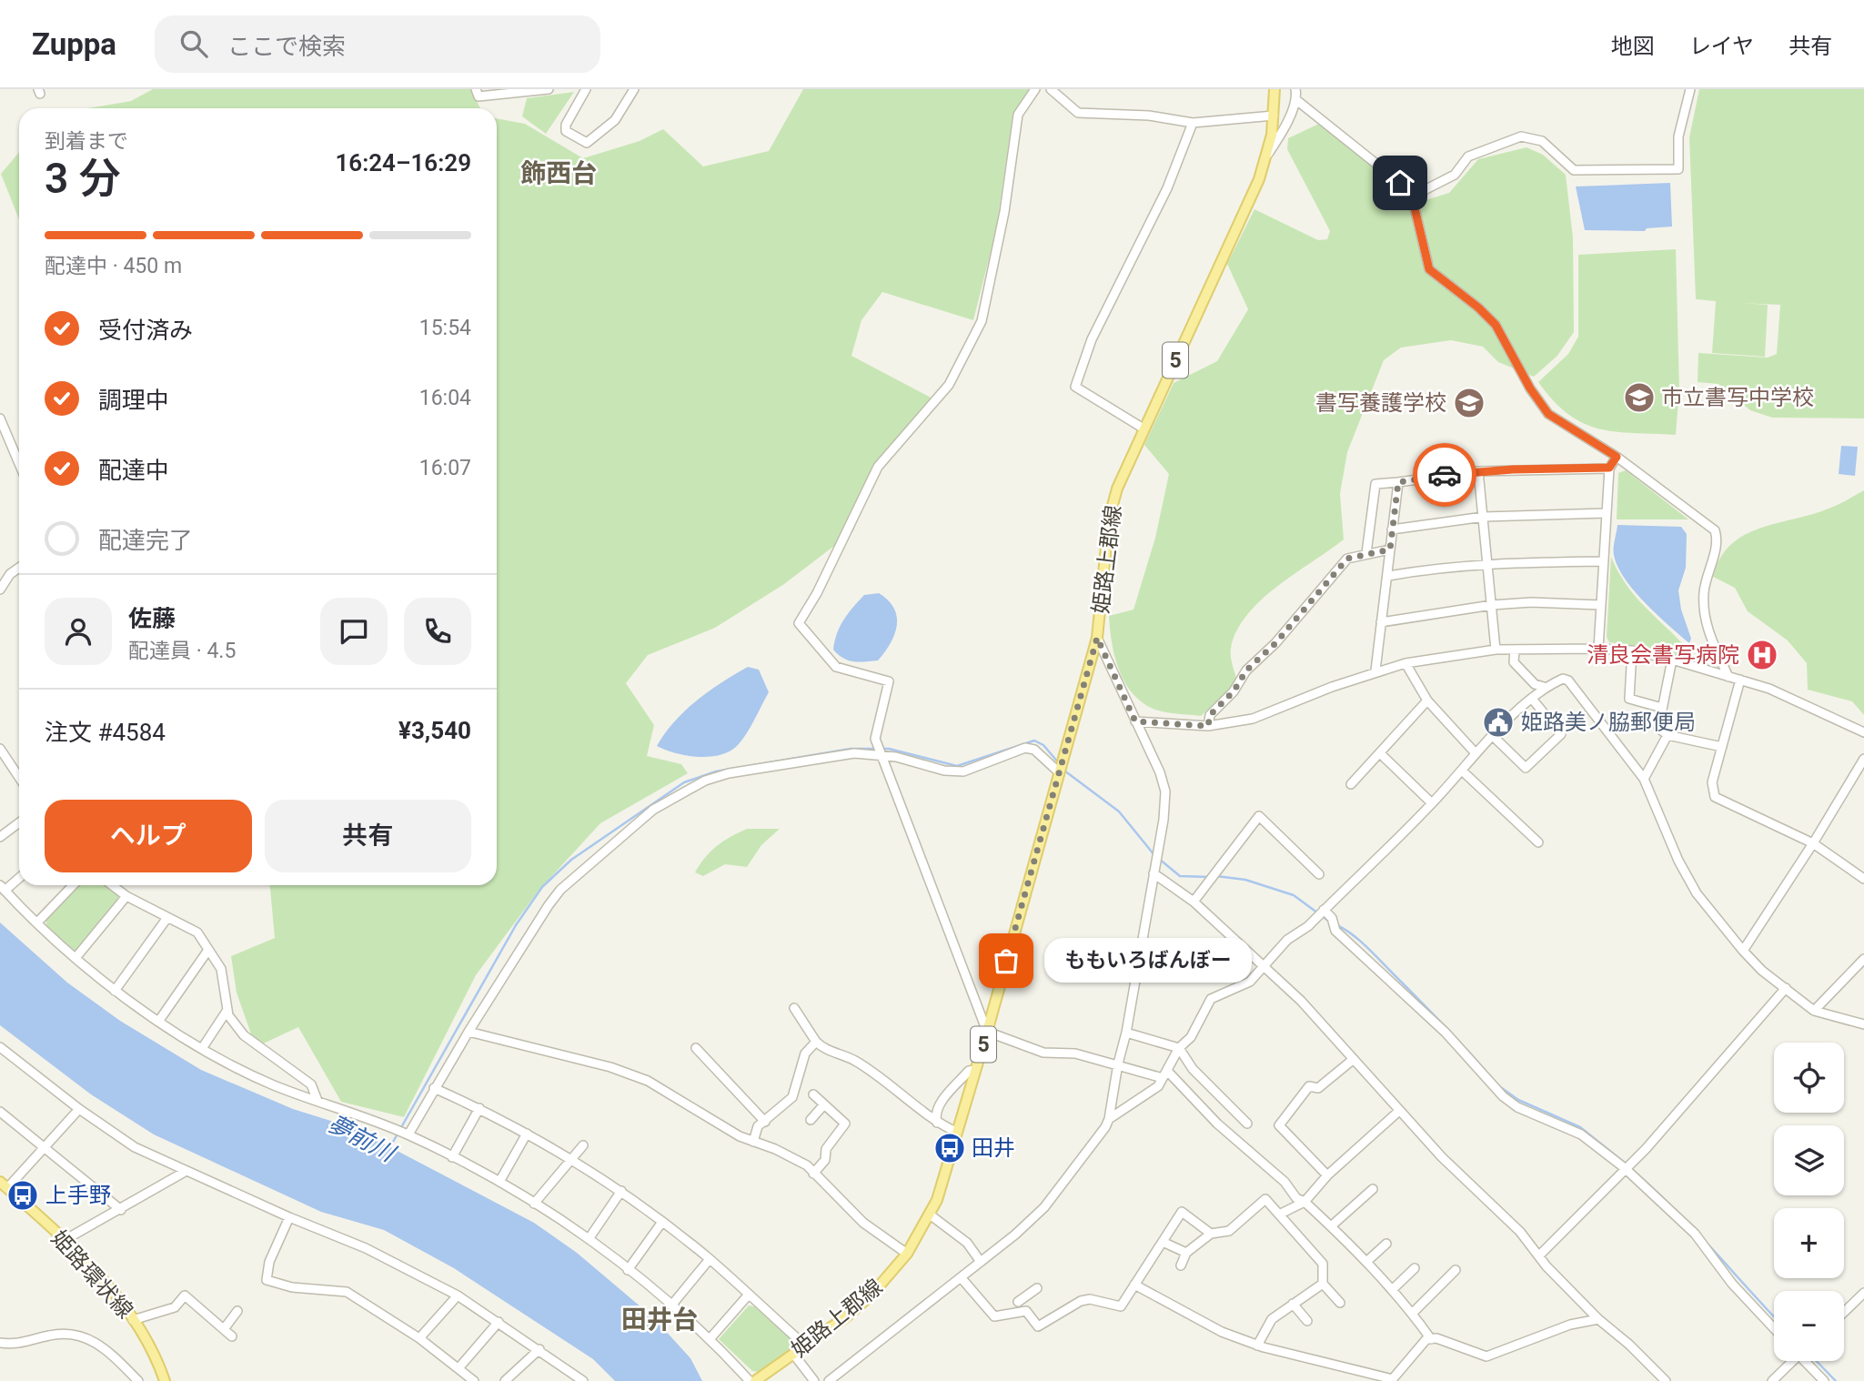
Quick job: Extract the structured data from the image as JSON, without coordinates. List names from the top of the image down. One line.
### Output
{"streets":{"main road":["5","姫路上郡線","姫路環状線"]},"districts":["飾西台","田井台"],"water":["夢前川"],"places":{"school or university":["市立書写中学校","書写養護学校"],"hospital":["清良会書写病院"],"public building":["姫路美ノ脇郵便局"],"other":["ももいろばんぼー"],"bus stop":["田井","上手野"]},"page":{"header":"Zuppa","search":"ここで検索","nav":["地図","レイヤ","共有"],"heading":["3 分","到着まで","16:24–16:29"],"panel":["佐藤","配達員 · 4.5","注文 #4584","¥3,540"],"bar":"配達中 · 450 m","list":[["受付済み","15:54"],["調理中","16:04"],["配達中","16:07"],"配達完了"],"buttons":["ヘルプ","共有"],"bubble":"ももいろばんぼー","map_buttons":["+","−"]}}
